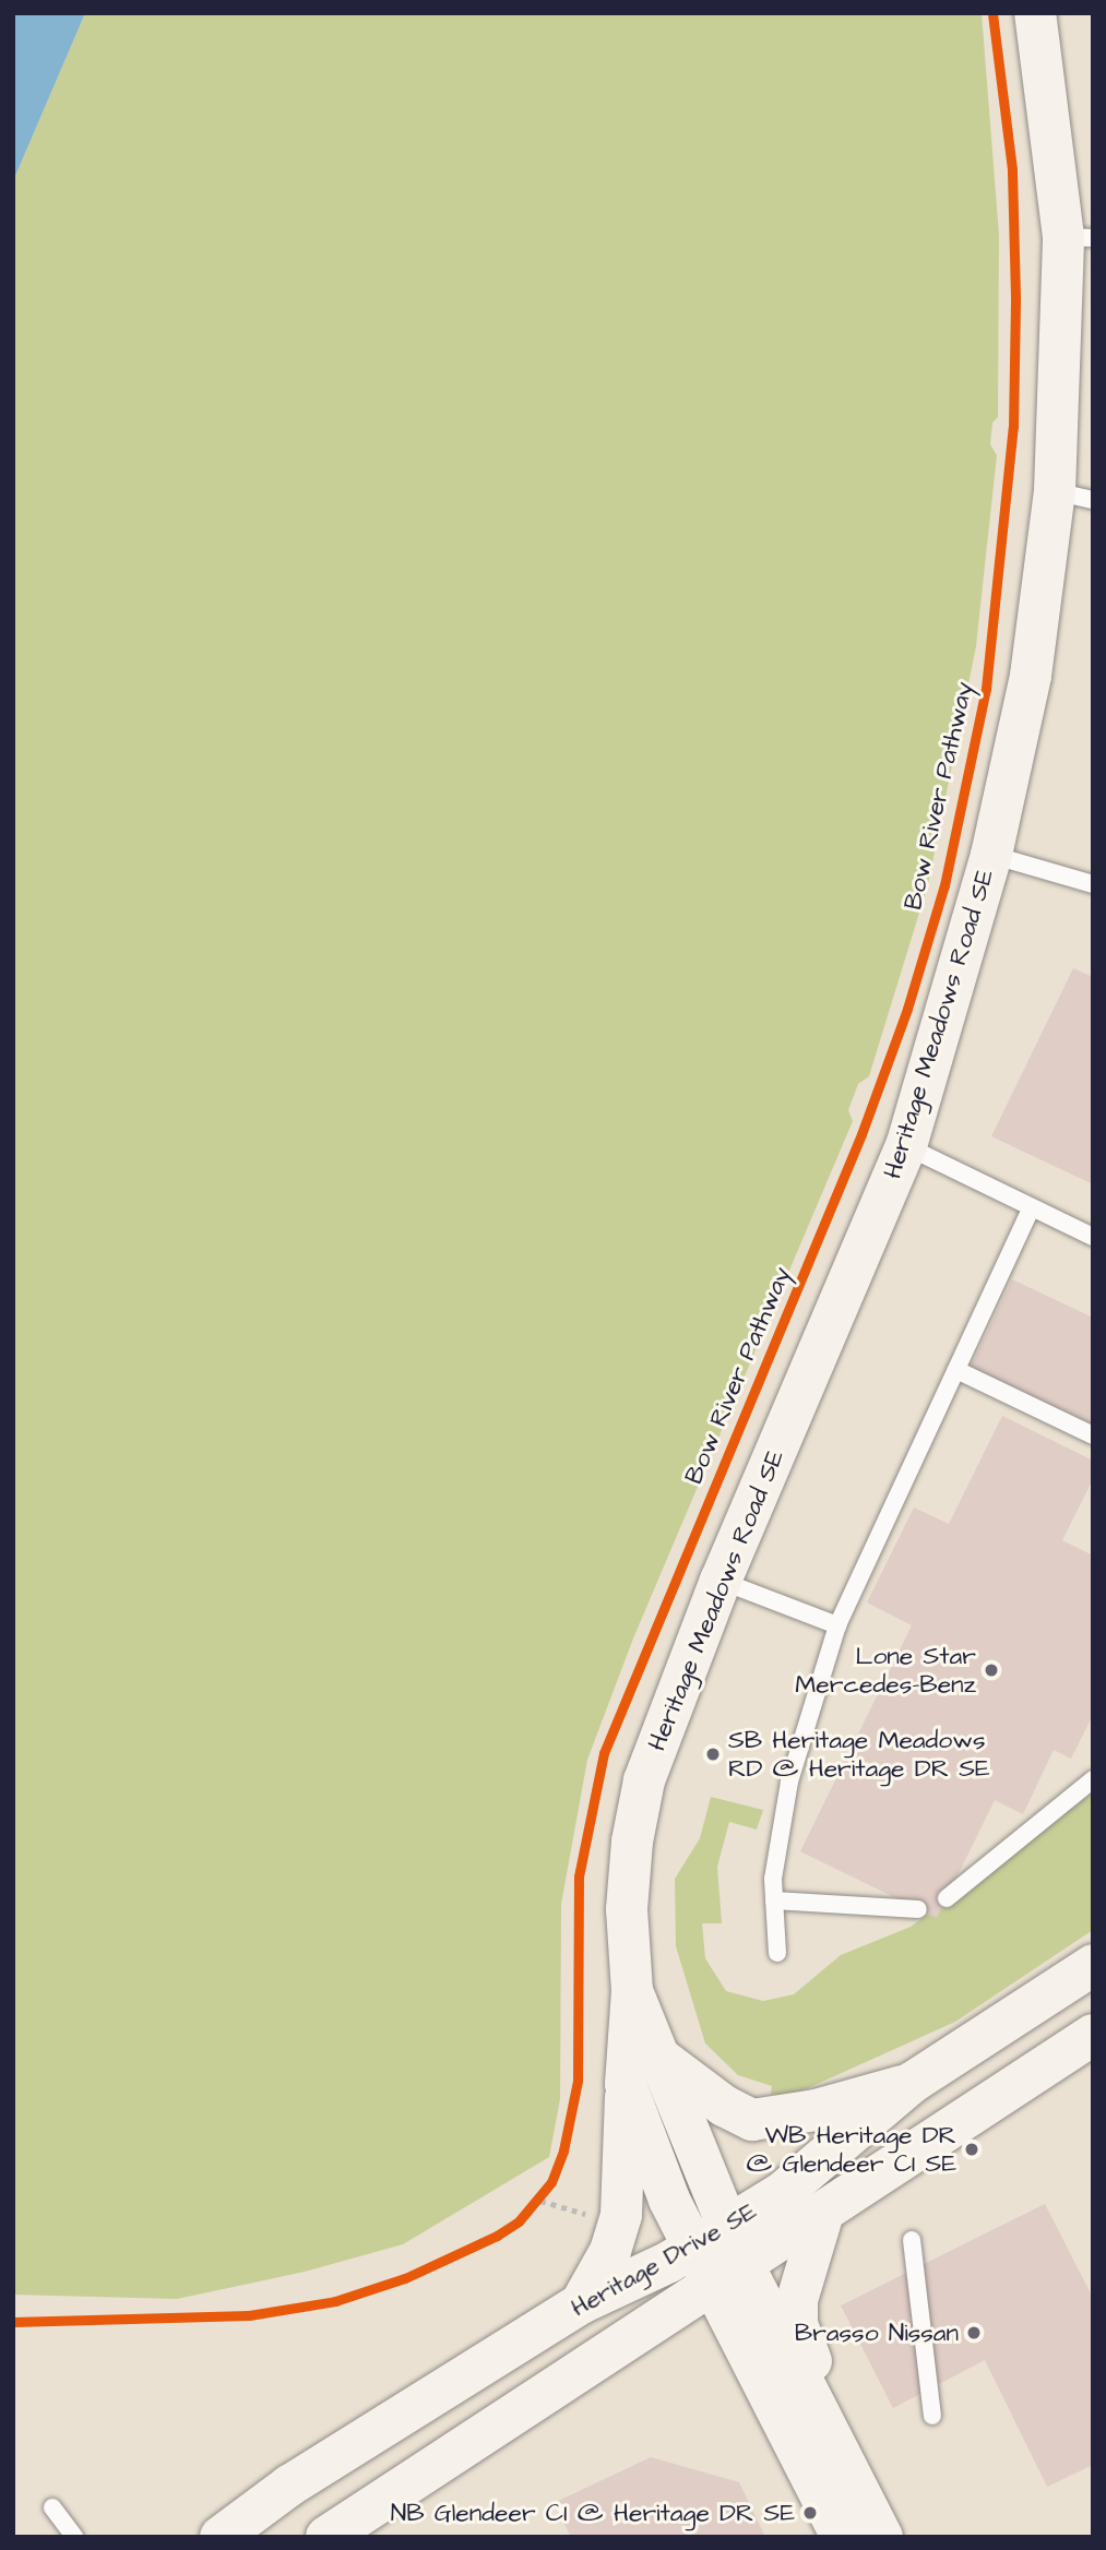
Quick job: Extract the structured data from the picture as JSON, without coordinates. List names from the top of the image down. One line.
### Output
{"streets":{"main road":["Heritage Meadows Road SE","Heritage Drive SE"],"cycle path":["Bow River Pathway"]},"crossings":[["Heritage Meadows Road SE","Heritage Drive SE"]],"places":["Lone Star Mercedes-Benz","SB Heritage Meadows RD @ Heritage DR SE","WB Heritage DR @ Glendeer CI SE","Brasso Nissan","NB Glendeer CI @ Heritage DR SE"]}
